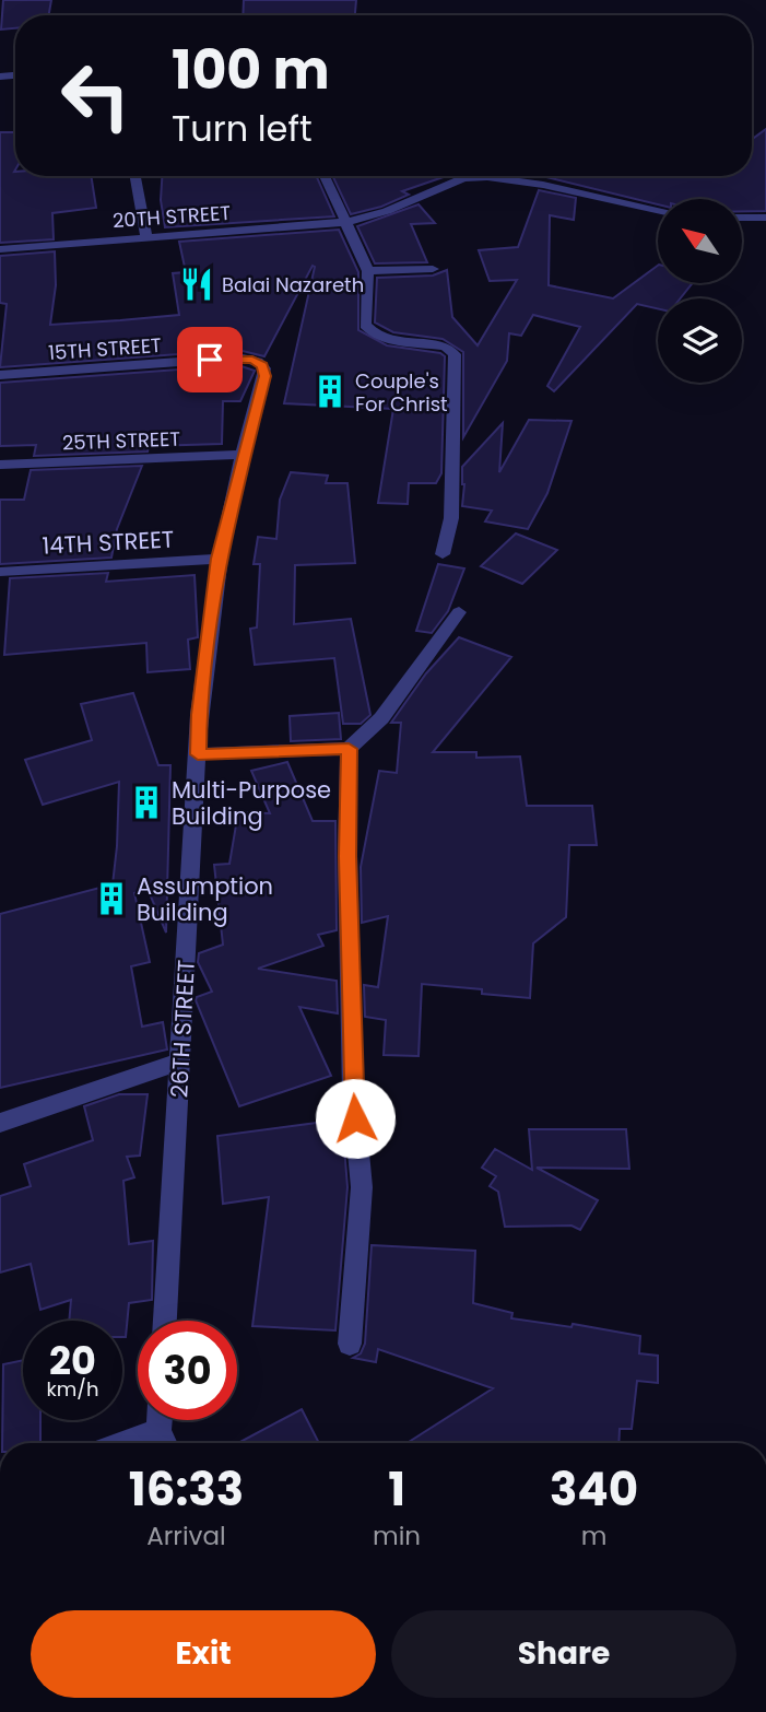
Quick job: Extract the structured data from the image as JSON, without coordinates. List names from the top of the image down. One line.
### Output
{"streets":{"street":["20TH STREET","15TH STREET","25TH STREET","14TH STREET","26TH STREET"]},"crossings":[["15TH STREET","26TH STREET"],["25TH STREET","26TH STREET"],["14TH STREET","26TH STREET"]],"places":{"restaurant":["Balai Nazareth"],"building":["Couple's For Christ","Multi-Purpose Building","Assumption Building"]},"north":"top left","page":{"turn":["100 m","Turn left"],"speed":"20 km/h","limit":"30","eta":["16:33","Arrival","1","min","340","m"],"buttons":["Exit","Share"]}}
